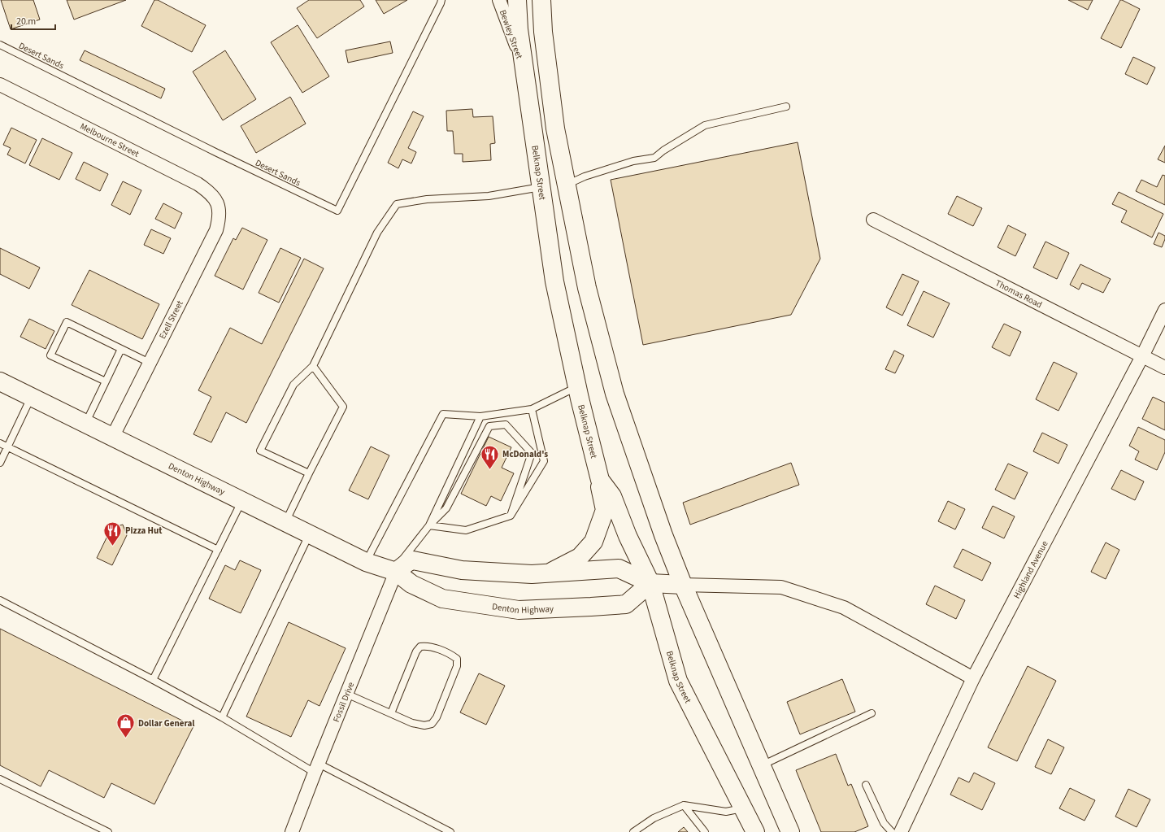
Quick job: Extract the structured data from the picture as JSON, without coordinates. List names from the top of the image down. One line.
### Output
{"streets":{"main road":["Belknap Street","Denton Highway"],"street":["Bewley Street","Melbourne Street","Thomas Road","Ezell Street","Highland Avenue","Fossil Drive"],"lane":["Desert Sands"]},"crossings":[["Bewley Street","Belknap Street"],["Melbourne Street","Ezell Street"],["Belknap Street","Denton Highway"],["Thomas Road","Highland Avenue"],["Ezell Street","Denton Highway"],["Denton Highway","Fossil Drive"]],"places":{"restaurant":["McDonald's","Pizza Hut"],"shop":["Dollar General"]},"scale_bar":"20 m"}
